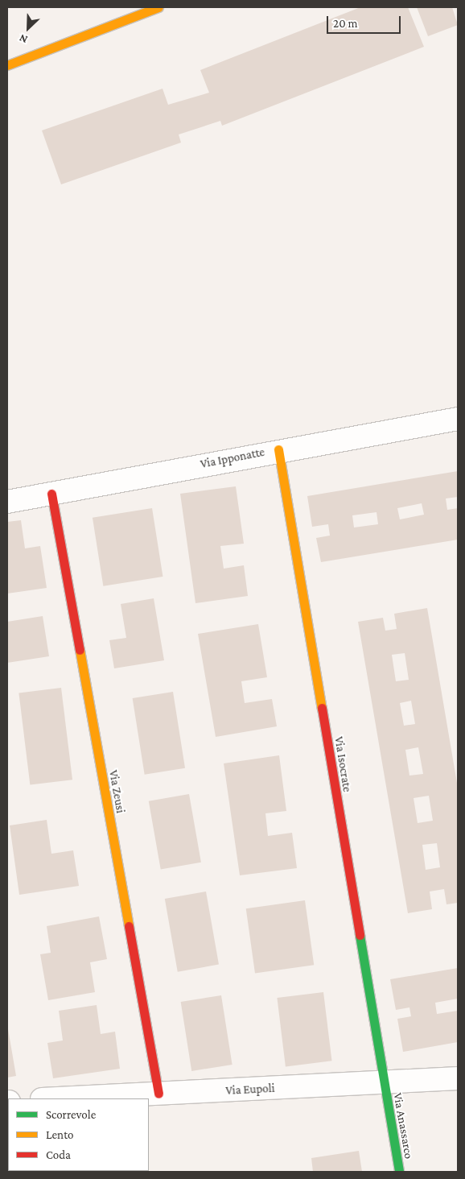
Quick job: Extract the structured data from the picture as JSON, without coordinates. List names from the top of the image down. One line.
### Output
{"streets":{"street":["Via Ipponatte","Via Isocrate","Via Zeusi","Via Eupoli","Via Anassarco"]},"crossings":[["Via Ipponatte","Via Isocrate"],["Via Ipponatte","Via Zeusi"],["Via Isocrate","Via Eupoli"],["Via Isocrate","Via Anassarco"],["Via Zeusi","Via Eupoli"],["Via Eupoli","Via Anassarco"]],"legend":["Scorrevole","Lento","Coda"],"scale_bar":"20 m","north":"bottom left"}
